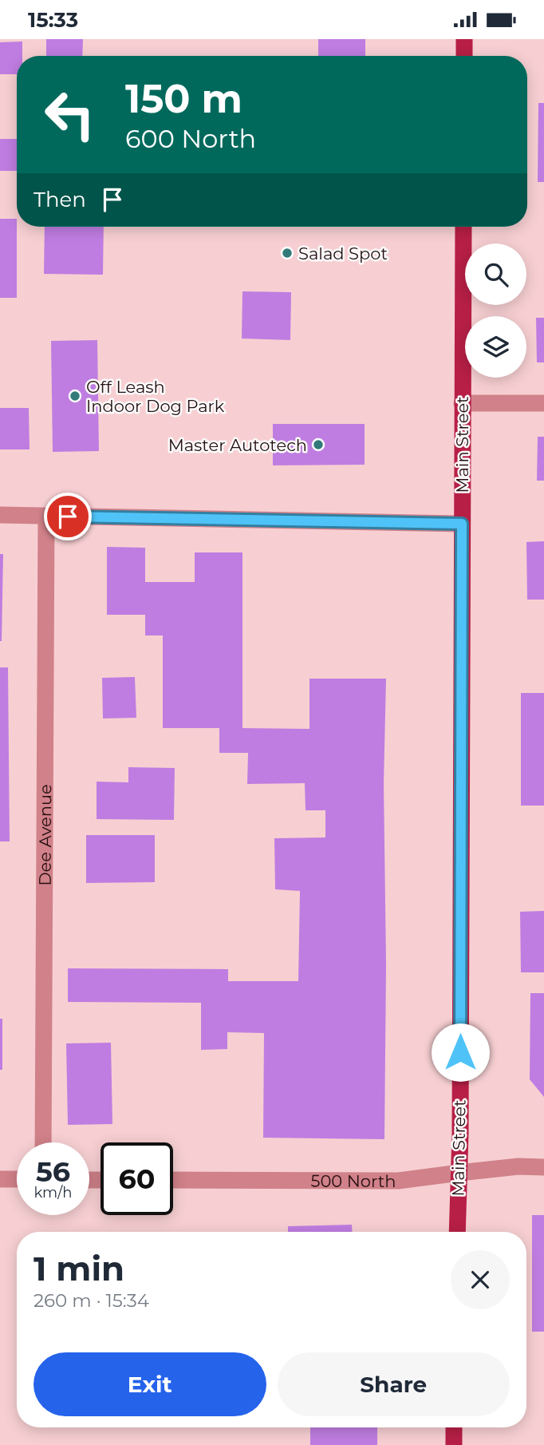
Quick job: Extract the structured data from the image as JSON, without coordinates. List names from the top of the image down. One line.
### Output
{"streets":{"main road":["Main Street"],"street":["Dee Avenue","500 North"]},"crossings":[["Main Street","500 North"]],"places":["Salad Spot","Off Leash Indoor Dog Park","Master Autotech"],"page":{"status":"15:33","turn":["150 m","600 North"],"then":"Then","speed":"56 km/h","limit":"60","heading":["1 min","260 m · 15:34"],"buttons":["Exit","Share"]}}
